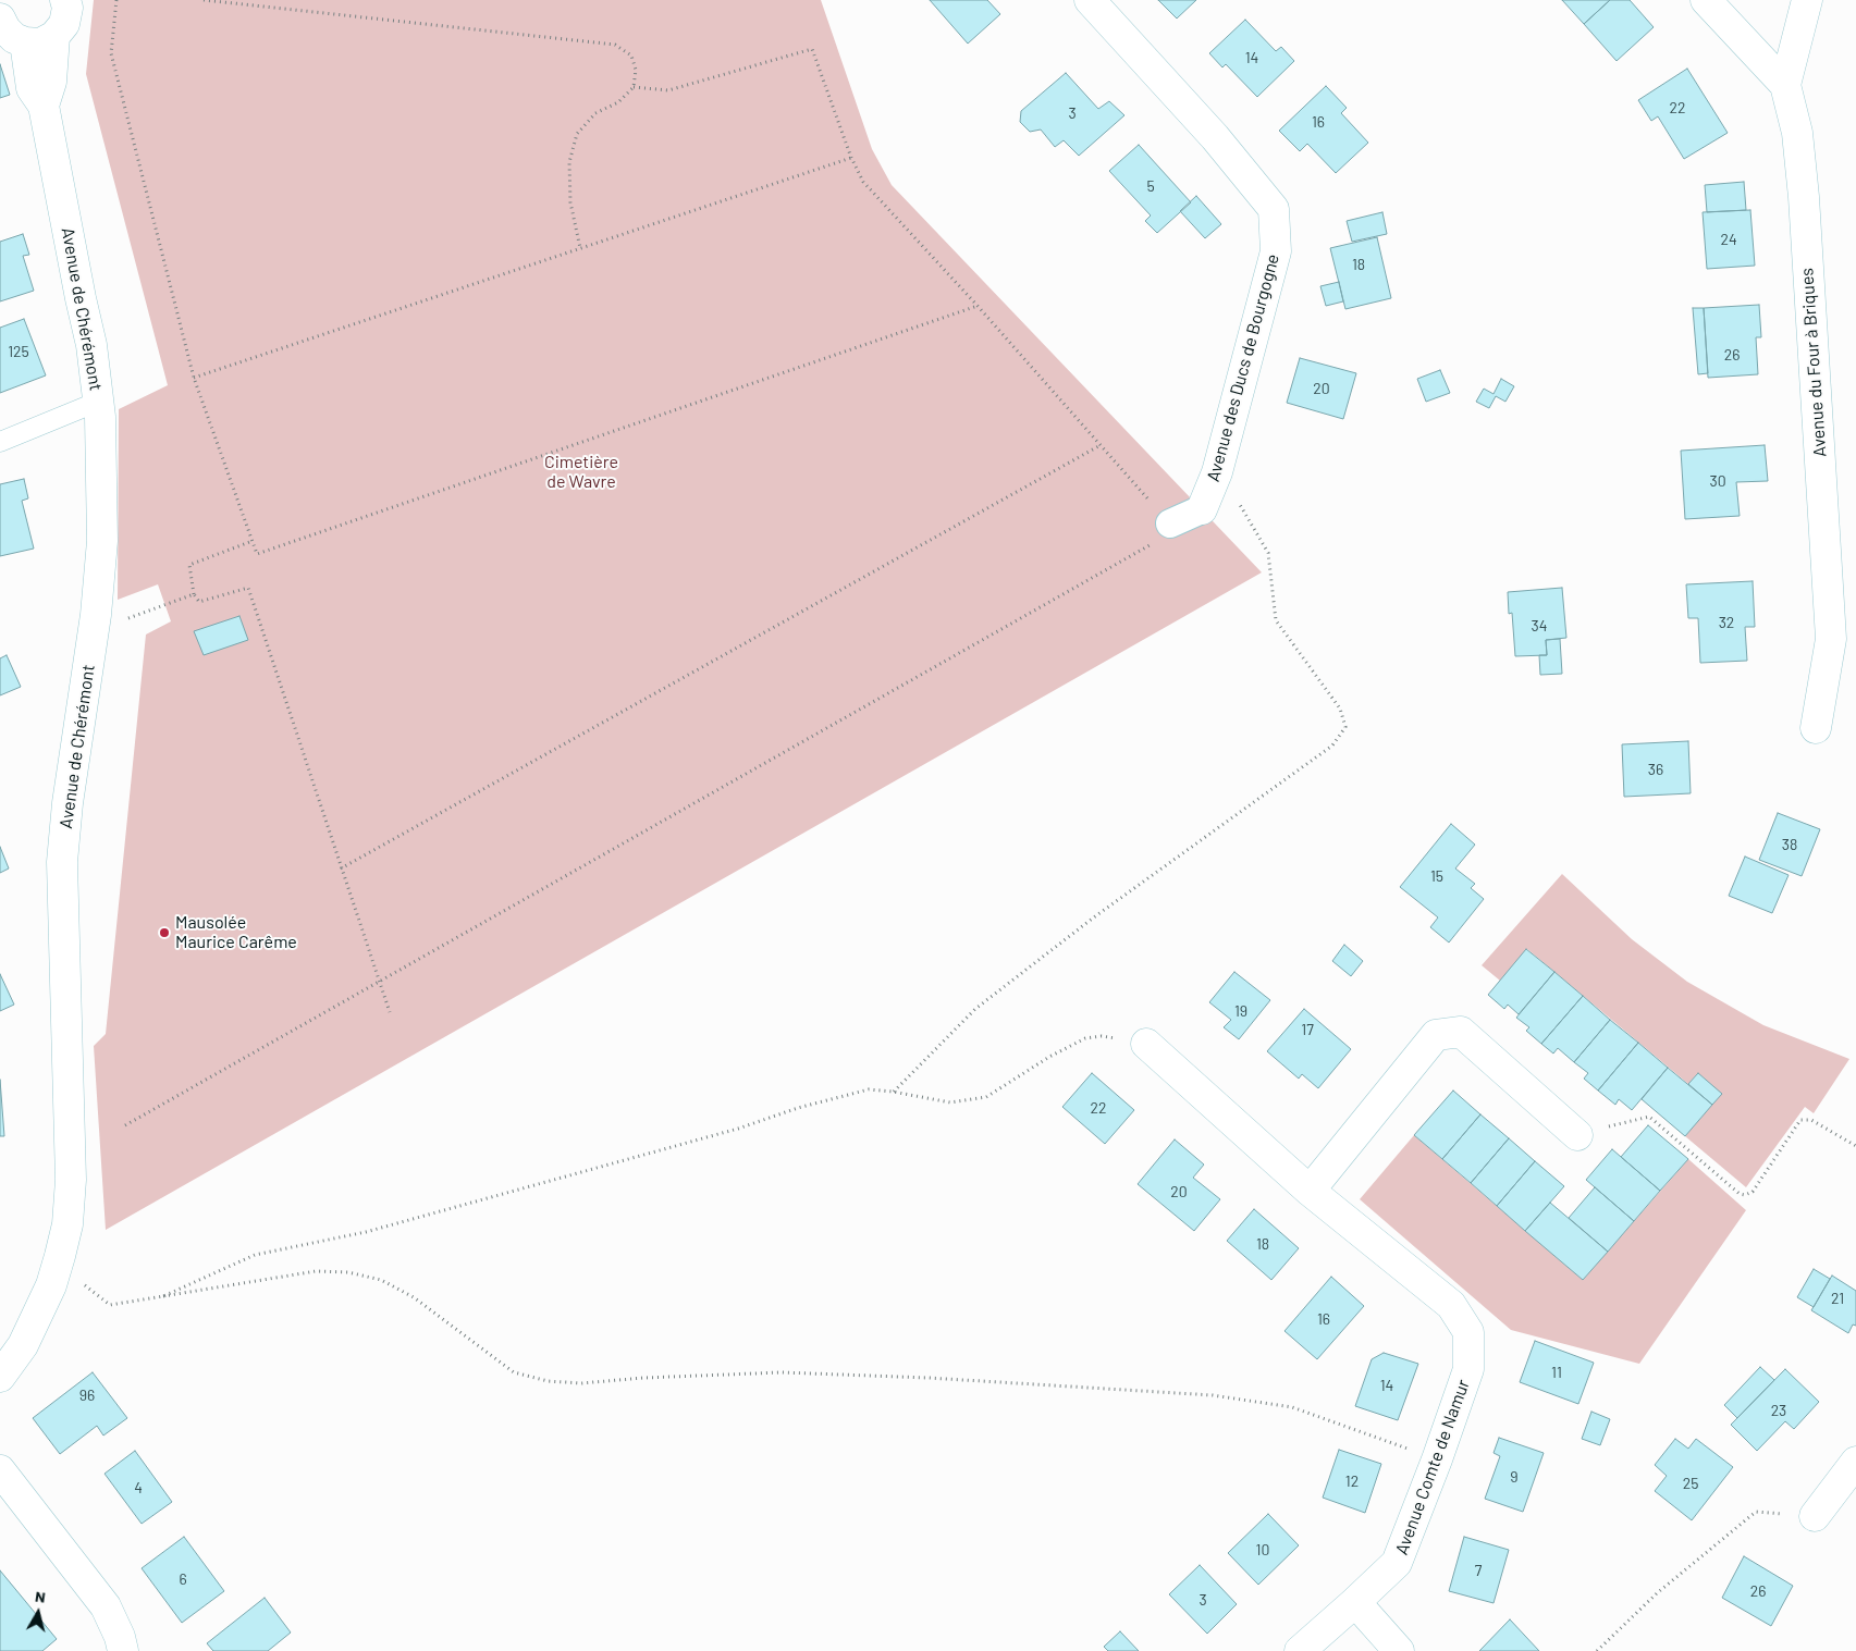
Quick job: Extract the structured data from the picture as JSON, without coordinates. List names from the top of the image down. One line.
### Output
{"streets":{"street":["Avenue de Chérémont","Avenue du Four à Briques","Avenue des Ducs de Bourgogne","Avenue Comte de Namur"]},"parks":["Cimetière de Wavre"],"places":["Mausolée Maurice Carême"],"house_numbers":["14","22","3","16","5","24","18","125","26","20","30","32","34","36","38","15","19","17","22","20","18","21","16","11","14","96","23","9","12","25","4","10","7","6","26","3"],"north":"top"}
